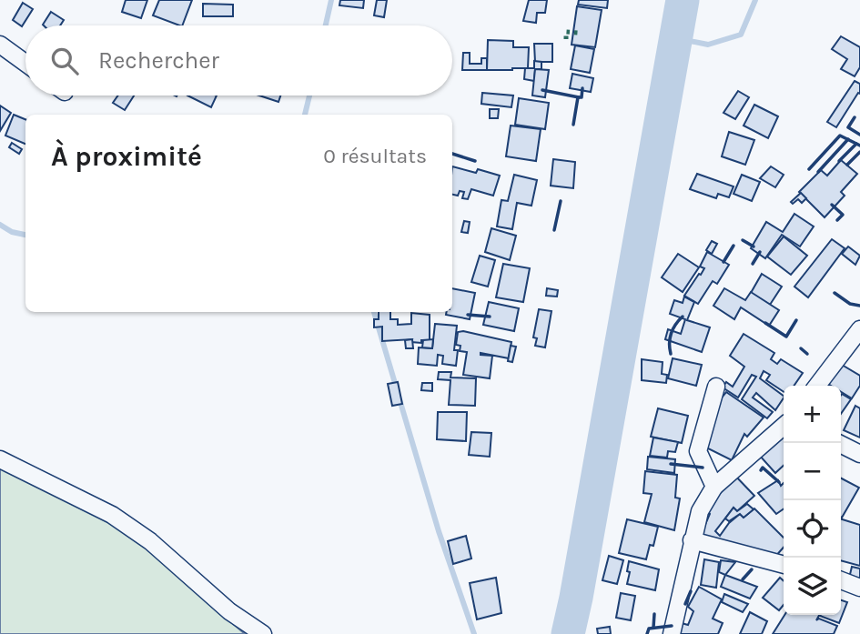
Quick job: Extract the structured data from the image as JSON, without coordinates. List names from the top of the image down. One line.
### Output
{"page":{"search":"Rechercher","heading":["À proximité","0 résultats"],"map_buttons":["+","−"]}}
